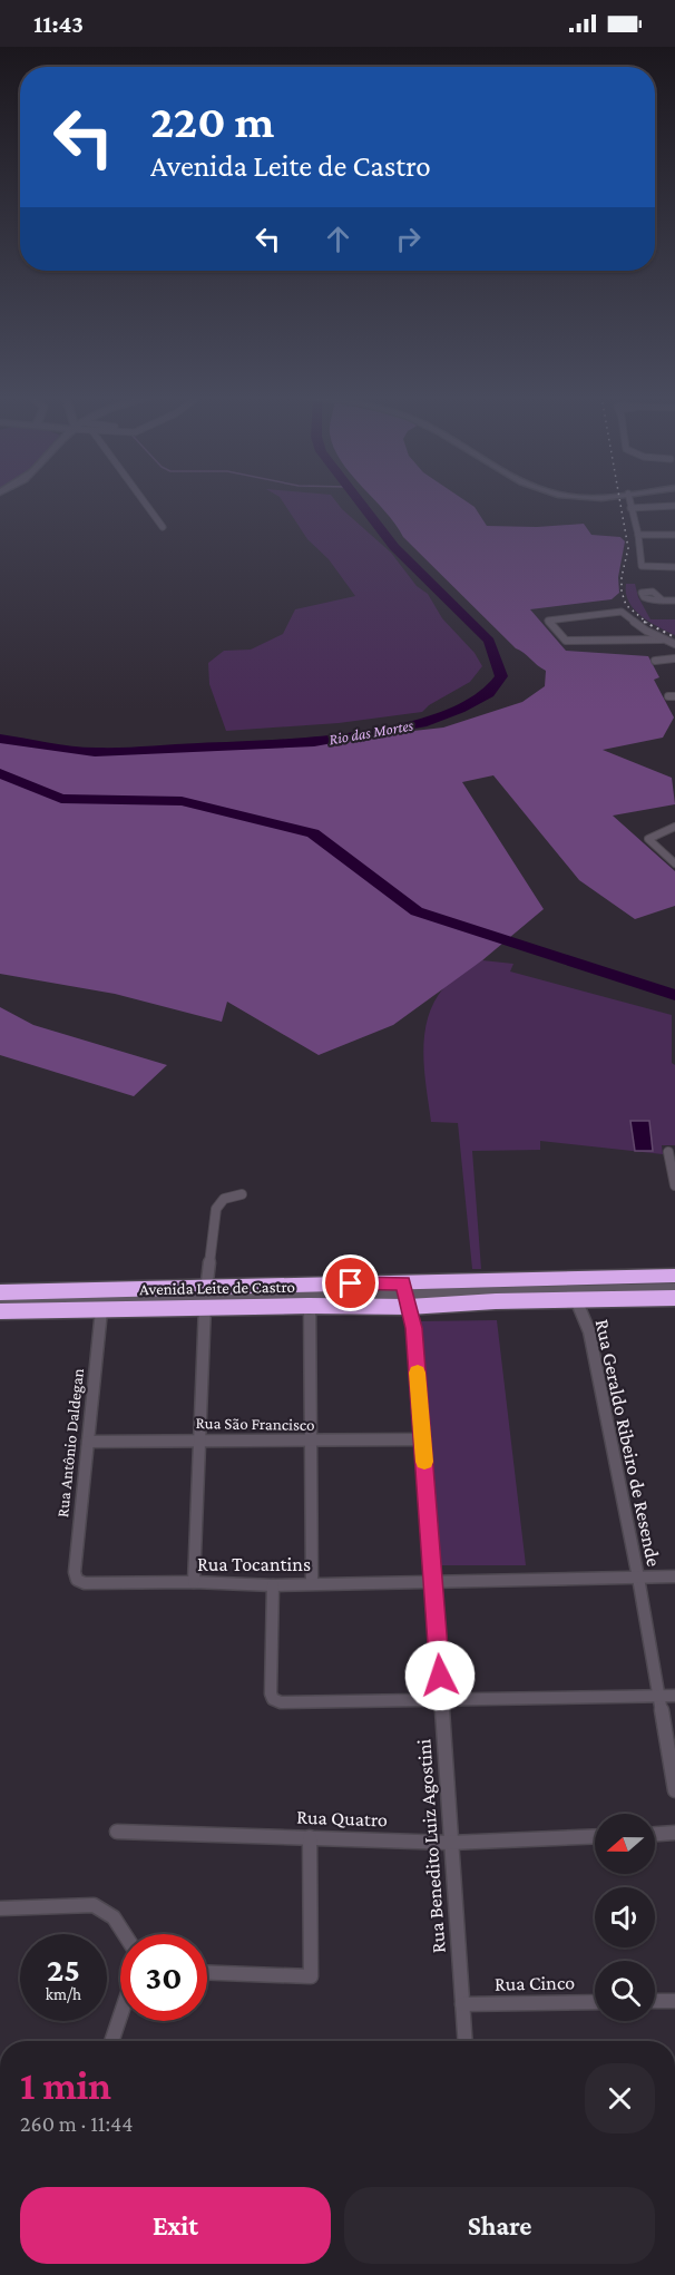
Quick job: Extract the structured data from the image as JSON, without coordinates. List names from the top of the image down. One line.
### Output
{"streets":{"highway":["Avenida Leite de Castro"],"street":["Rua São Francisco","Rua Antônio Daldegan","Rua Geraldo Ribeiro de Resende","Rua Tocantins","Rua Quatro","Rua Benedito Luiz Agostini","Rua Cinco"]},"crossings":[["Avenida Leite de Castro","Rua Antônio Daldegan"],["Avenida Leite de Castro","Rua Geraldo Ribeiro de Resende"],["Avenida Leite de Castro","Rua Benedito Luiz Agostini"],["Rua São Francisco","Rua Antônio Daldegan"],["Rua São Francisco","Rua Benedito Luiz Agostini"],["Rua Antônio Daldegan","Rua Tocantins"],["Rua Geraldo Ribeiro de Resende","Rua Tocantins"],["Rua Tocantins","Rua Benedito Luiz Agostini"],["Rua Quatro","Rua Benedito Luiz Agostini"],["Rua Benedito Luiz Agostini","Rua Cinco"]],"water":["Rio das Mortes"],"north":"left","page":{"status":"11:43","turn":["220 m","Avenida Leite de Castro"],"speed":"25 km/h","limit":"30","heading":["1 min","260 m · 11:44"],"buttons":["Exit","Share"]}}
